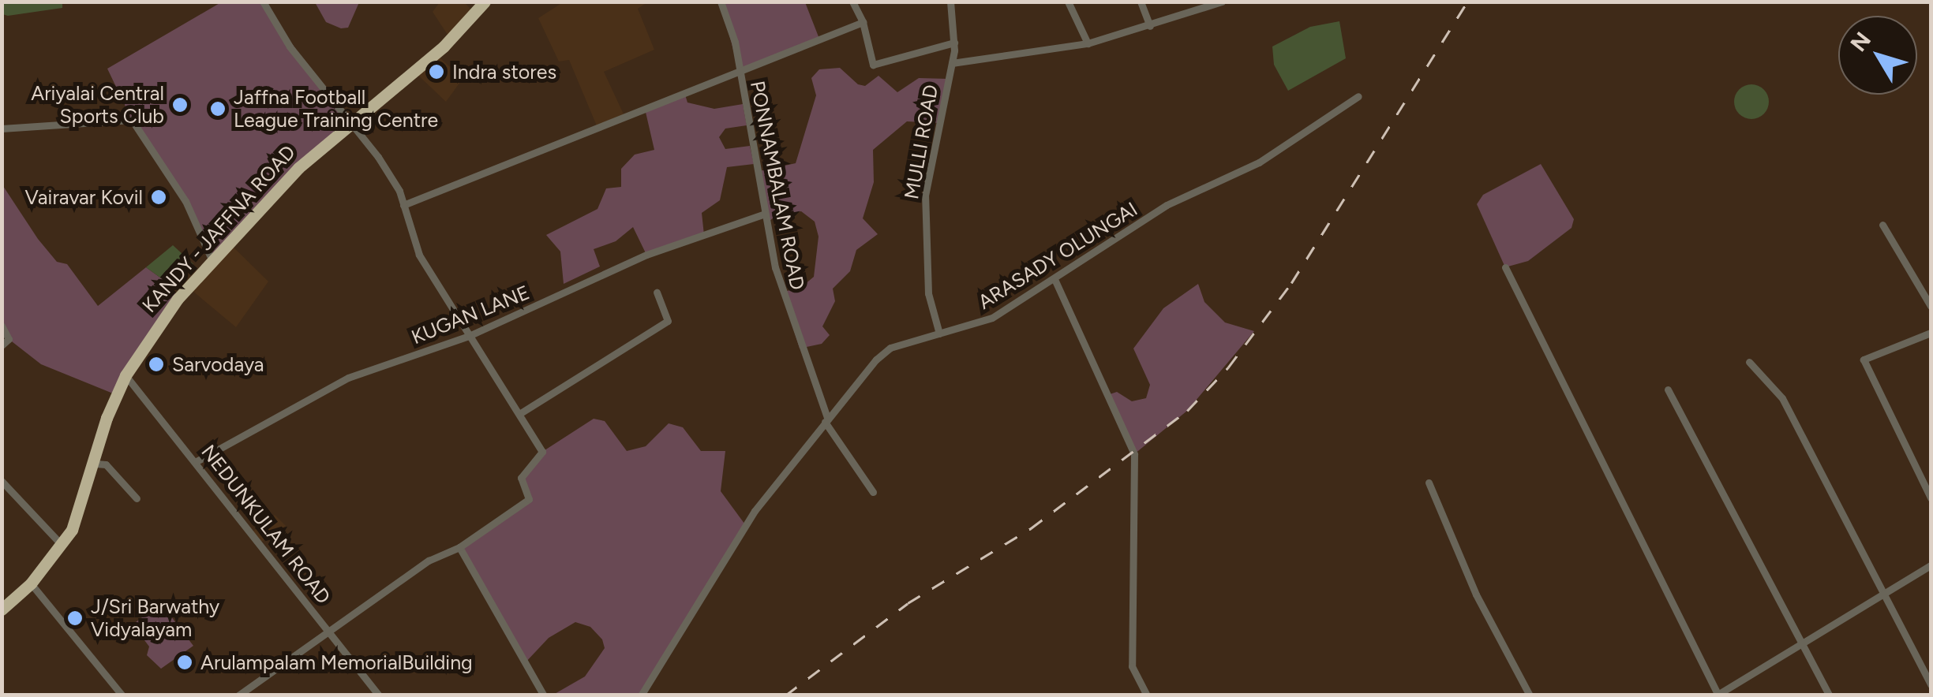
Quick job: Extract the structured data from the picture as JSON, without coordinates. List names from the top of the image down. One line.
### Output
{"streets":{"highway":["KANDY - JAFFNA ROAD"],"street":["MULLI ROAD","PONNAMBALAM ROAD","ARASADY OLUNGAI","KUGAN LANE","NEDUNKULAM ROAD"]},"crossings":[["MULLI ROAD","ARASADY OLUNGAI"],["PONNAMBALAM ROAD","ARASADY OLUNGAI"],["PONNAMBALAM ROAD","KUGAN LANE"],["KANDY - JAFFNA ROAD","NEDUNKULAM ROAD"],["KUGAN LANE","NEDUNKULAM ROAD"]],"places":["Indra stores","Ariyalai Central Sports Club","Jaffna Football League Training Centre","Vairavar Kovil","Sarvodaya","J/Sri Barwathy Vidyalayam","Arulampalam MemorialBuilding"],"north":"top left"}
